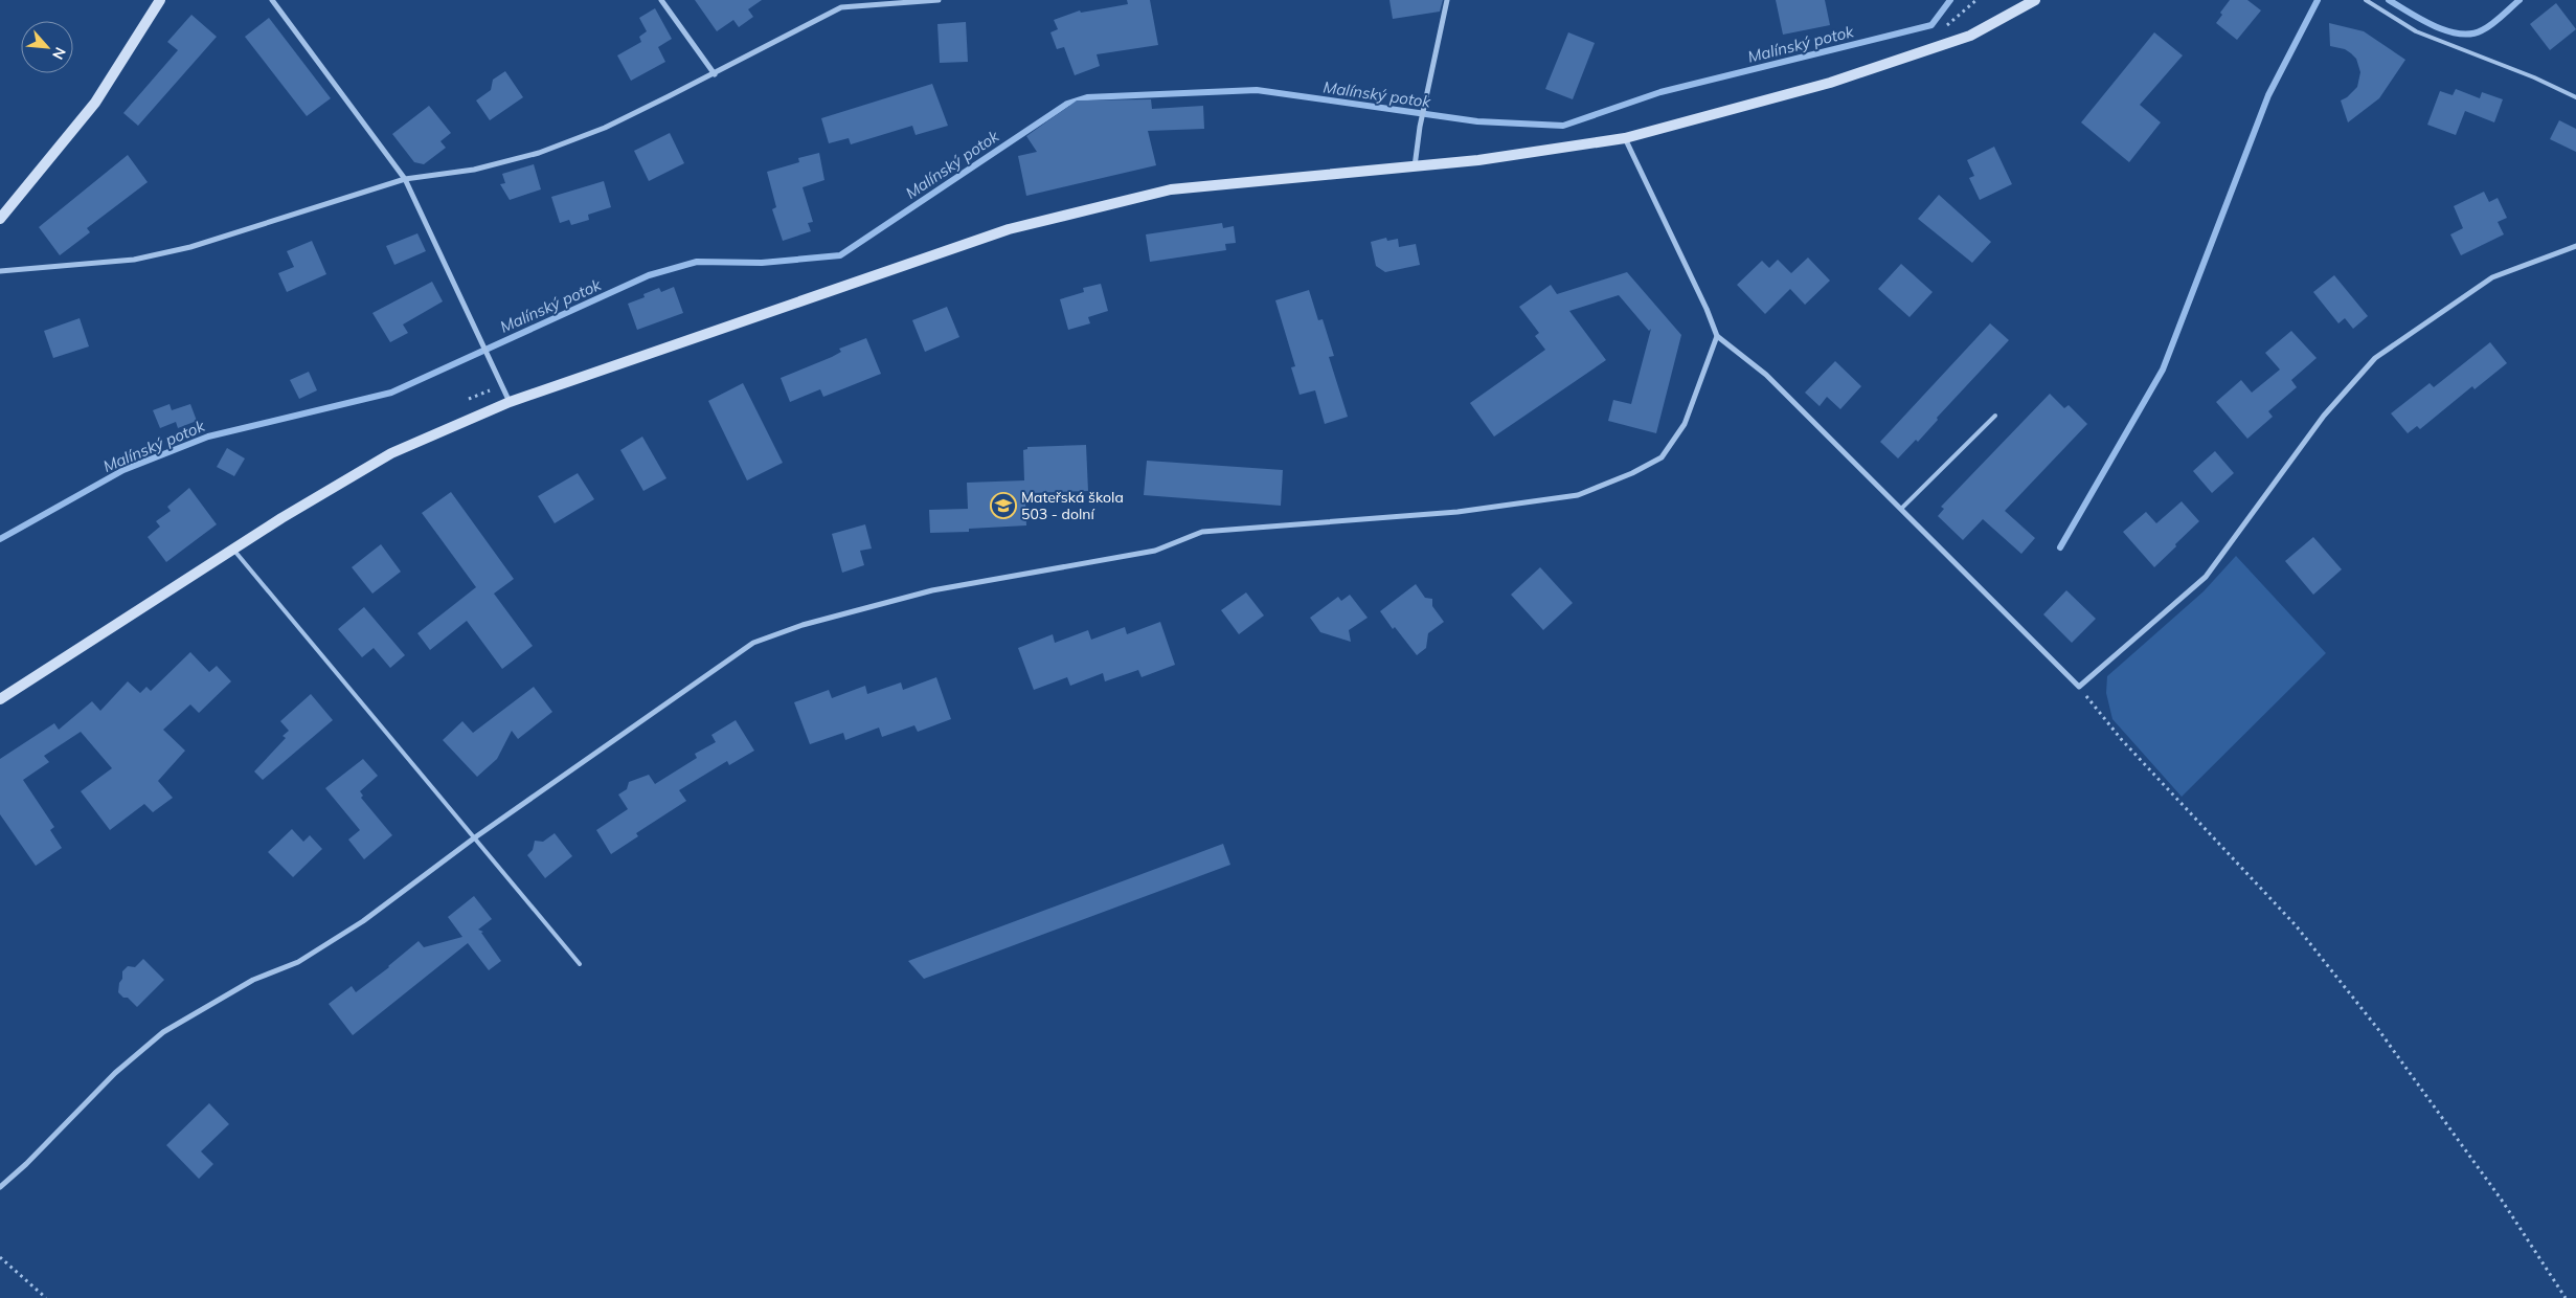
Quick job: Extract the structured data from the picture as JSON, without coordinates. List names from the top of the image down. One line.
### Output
{"water":["Malínský potok"],"places":{"school or university":["Mateřská škola 503 - dolní"]},"north":"bottom right"}
